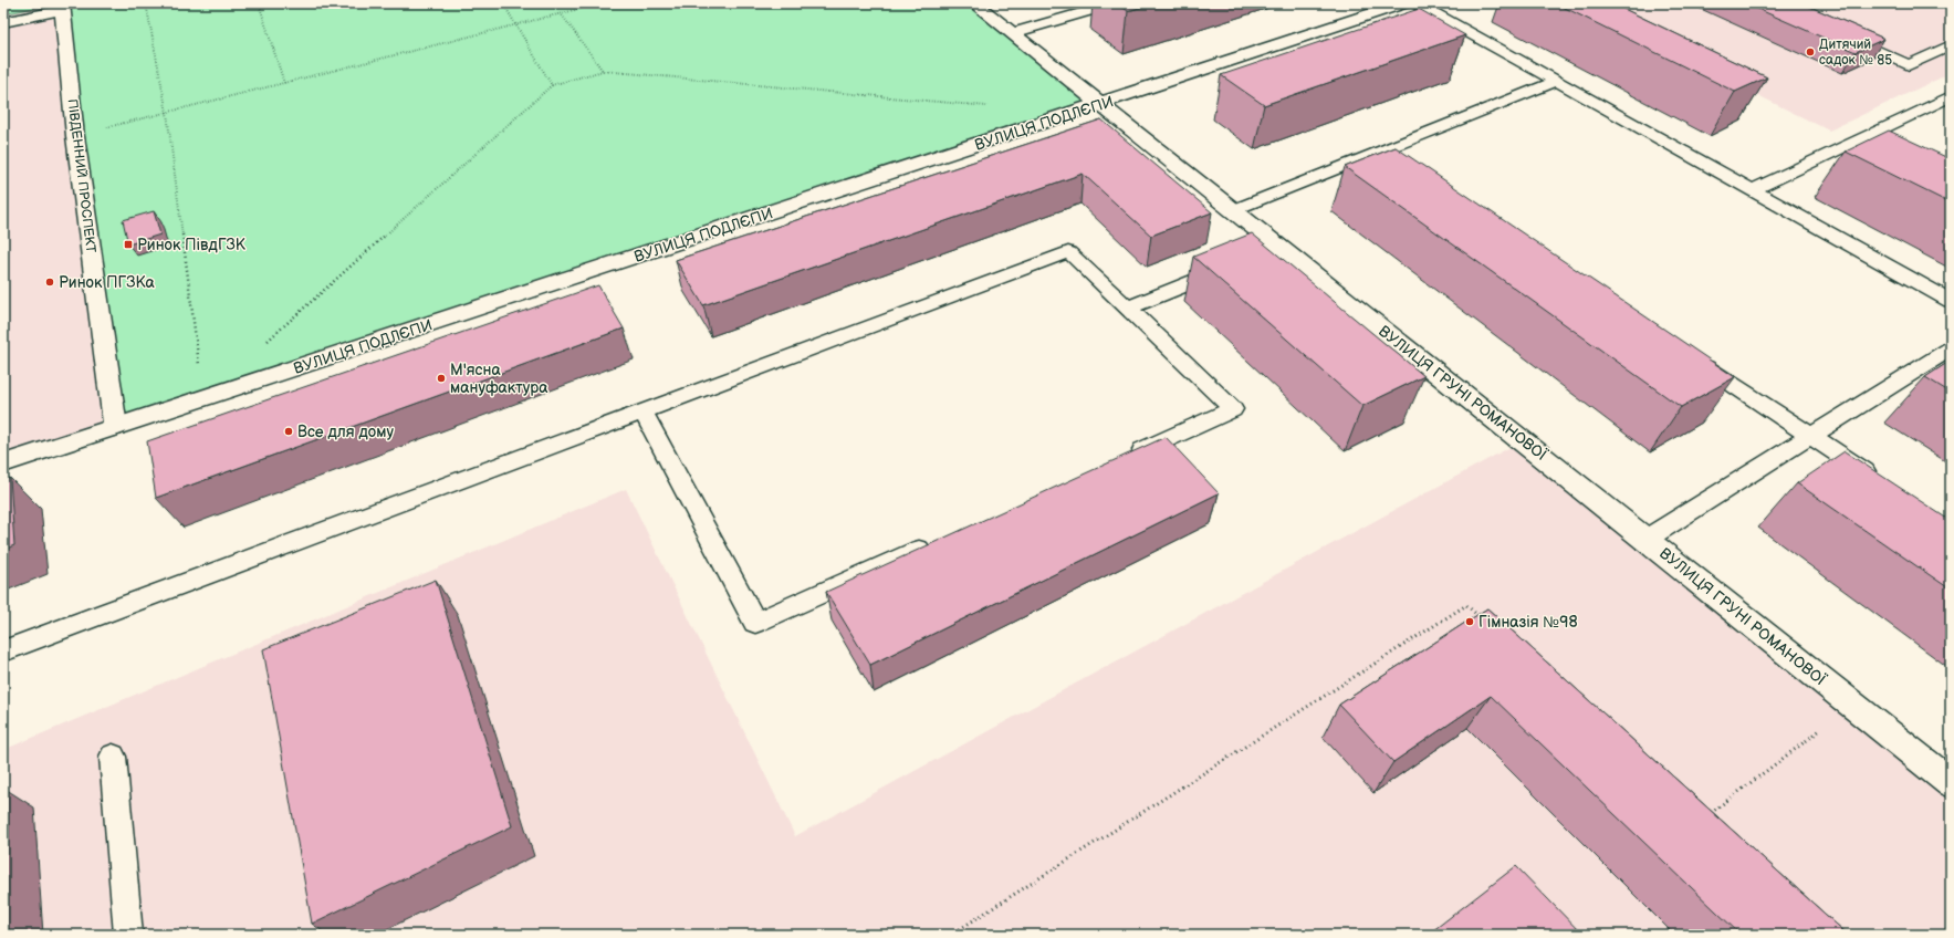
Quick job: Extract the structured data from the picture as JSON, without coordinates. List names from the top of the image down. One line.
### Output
{"streets":{"street":["ВУЛИЦЯ ПОДЛЄПИ","ПІВДЕННИЙ ПРОСПЕКТ","ВУЛИЦЯ ГРУНІ РОМАНОВОЇ"]},"crossings":[["ВУЛИЦЯ ПОДЛЄПИ","ПІВДЕННИЙ ПРОСПЕКТ"],["ВУЛИЦЯ ПОДЛЄПИ","ВУЛИЦЯ ГРУНІ РОМАНОВОЇ"]],"places":{"other":["Дитячий садок № 85","Ринок ПГЗКа","М'ясна мануфактура","Все для дому","Гімназія №98"],"transit":["Ринок ПівдГЗК"]}}
